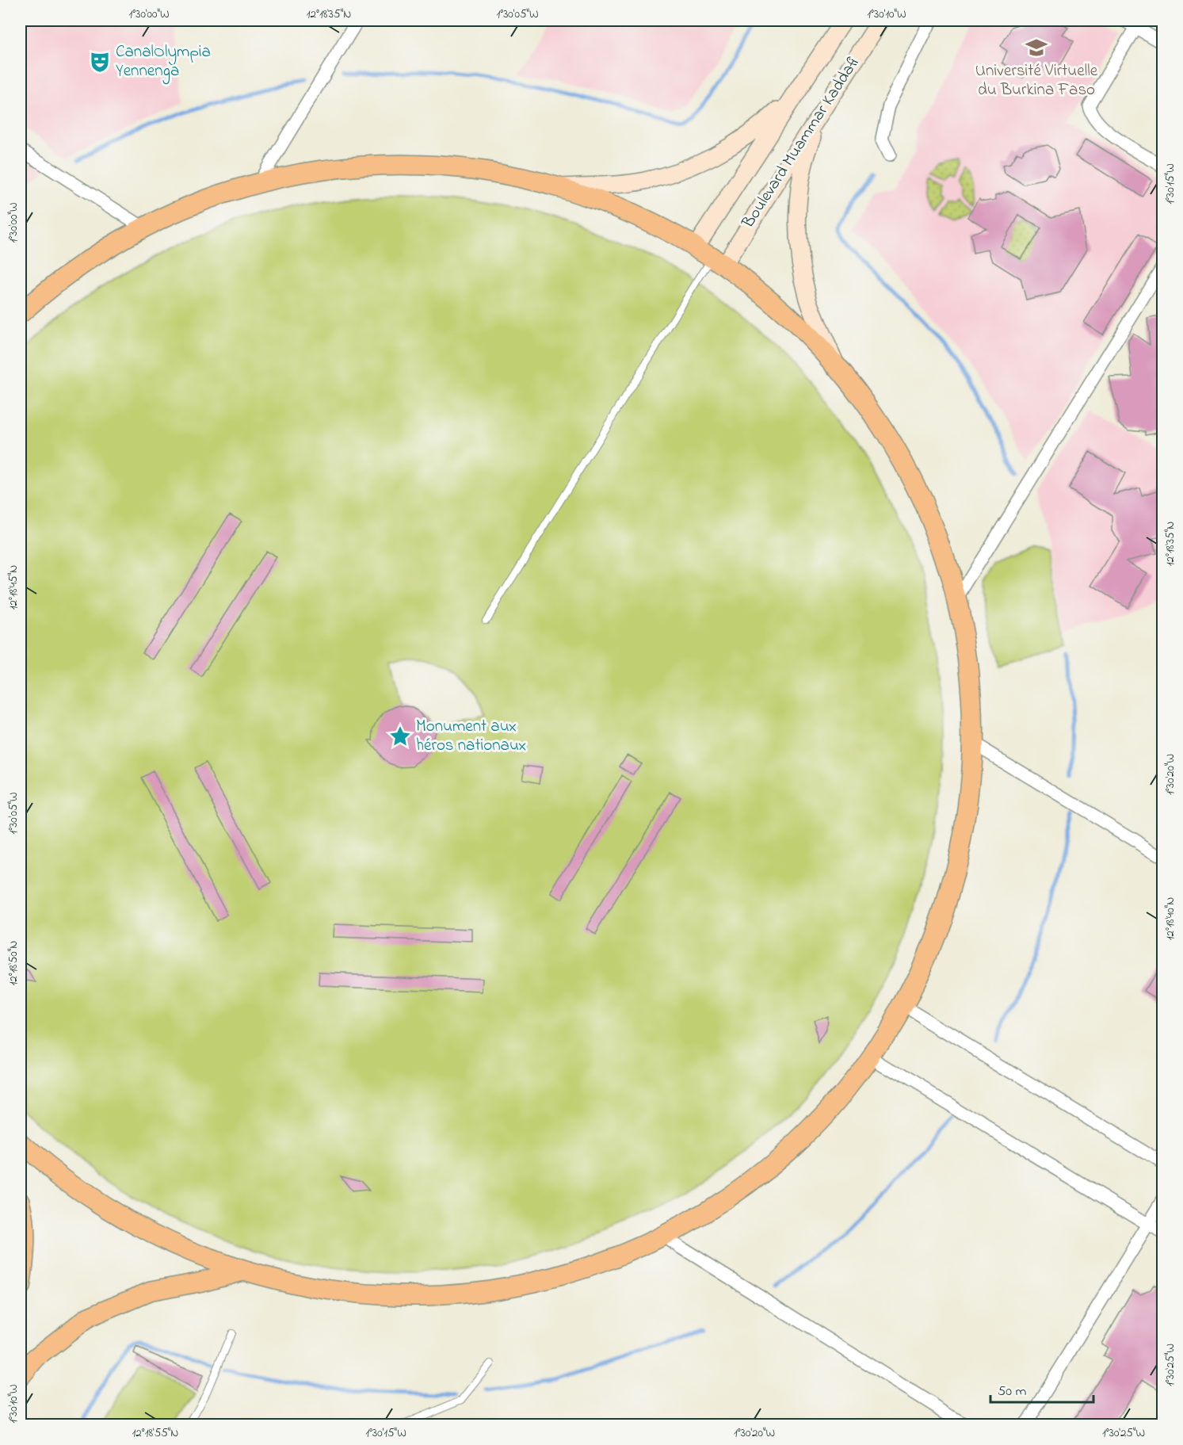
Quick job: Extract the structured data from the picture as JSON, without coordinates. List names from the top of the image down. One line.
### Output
{"streets":{"main road":["Boulevard Muammar Kaddafi"]},"places":{"school or university":["Université Virtuelle du Burkina Faso"],"theatre":["CanalOlympia Yennenga"],"place":["Monument aux héros nationaux"]},"scale_bar":"50 m","coordinates":["1°30'00\"W","12°18'35\"N","1°30'05\"W","1°30'10\"W","1°30'15\"W","12°18'45\"N","1°30'20\"W","12°18'40\"N","12°18'50\"N","1°30'25\"W","12°18'55\"N"]}
